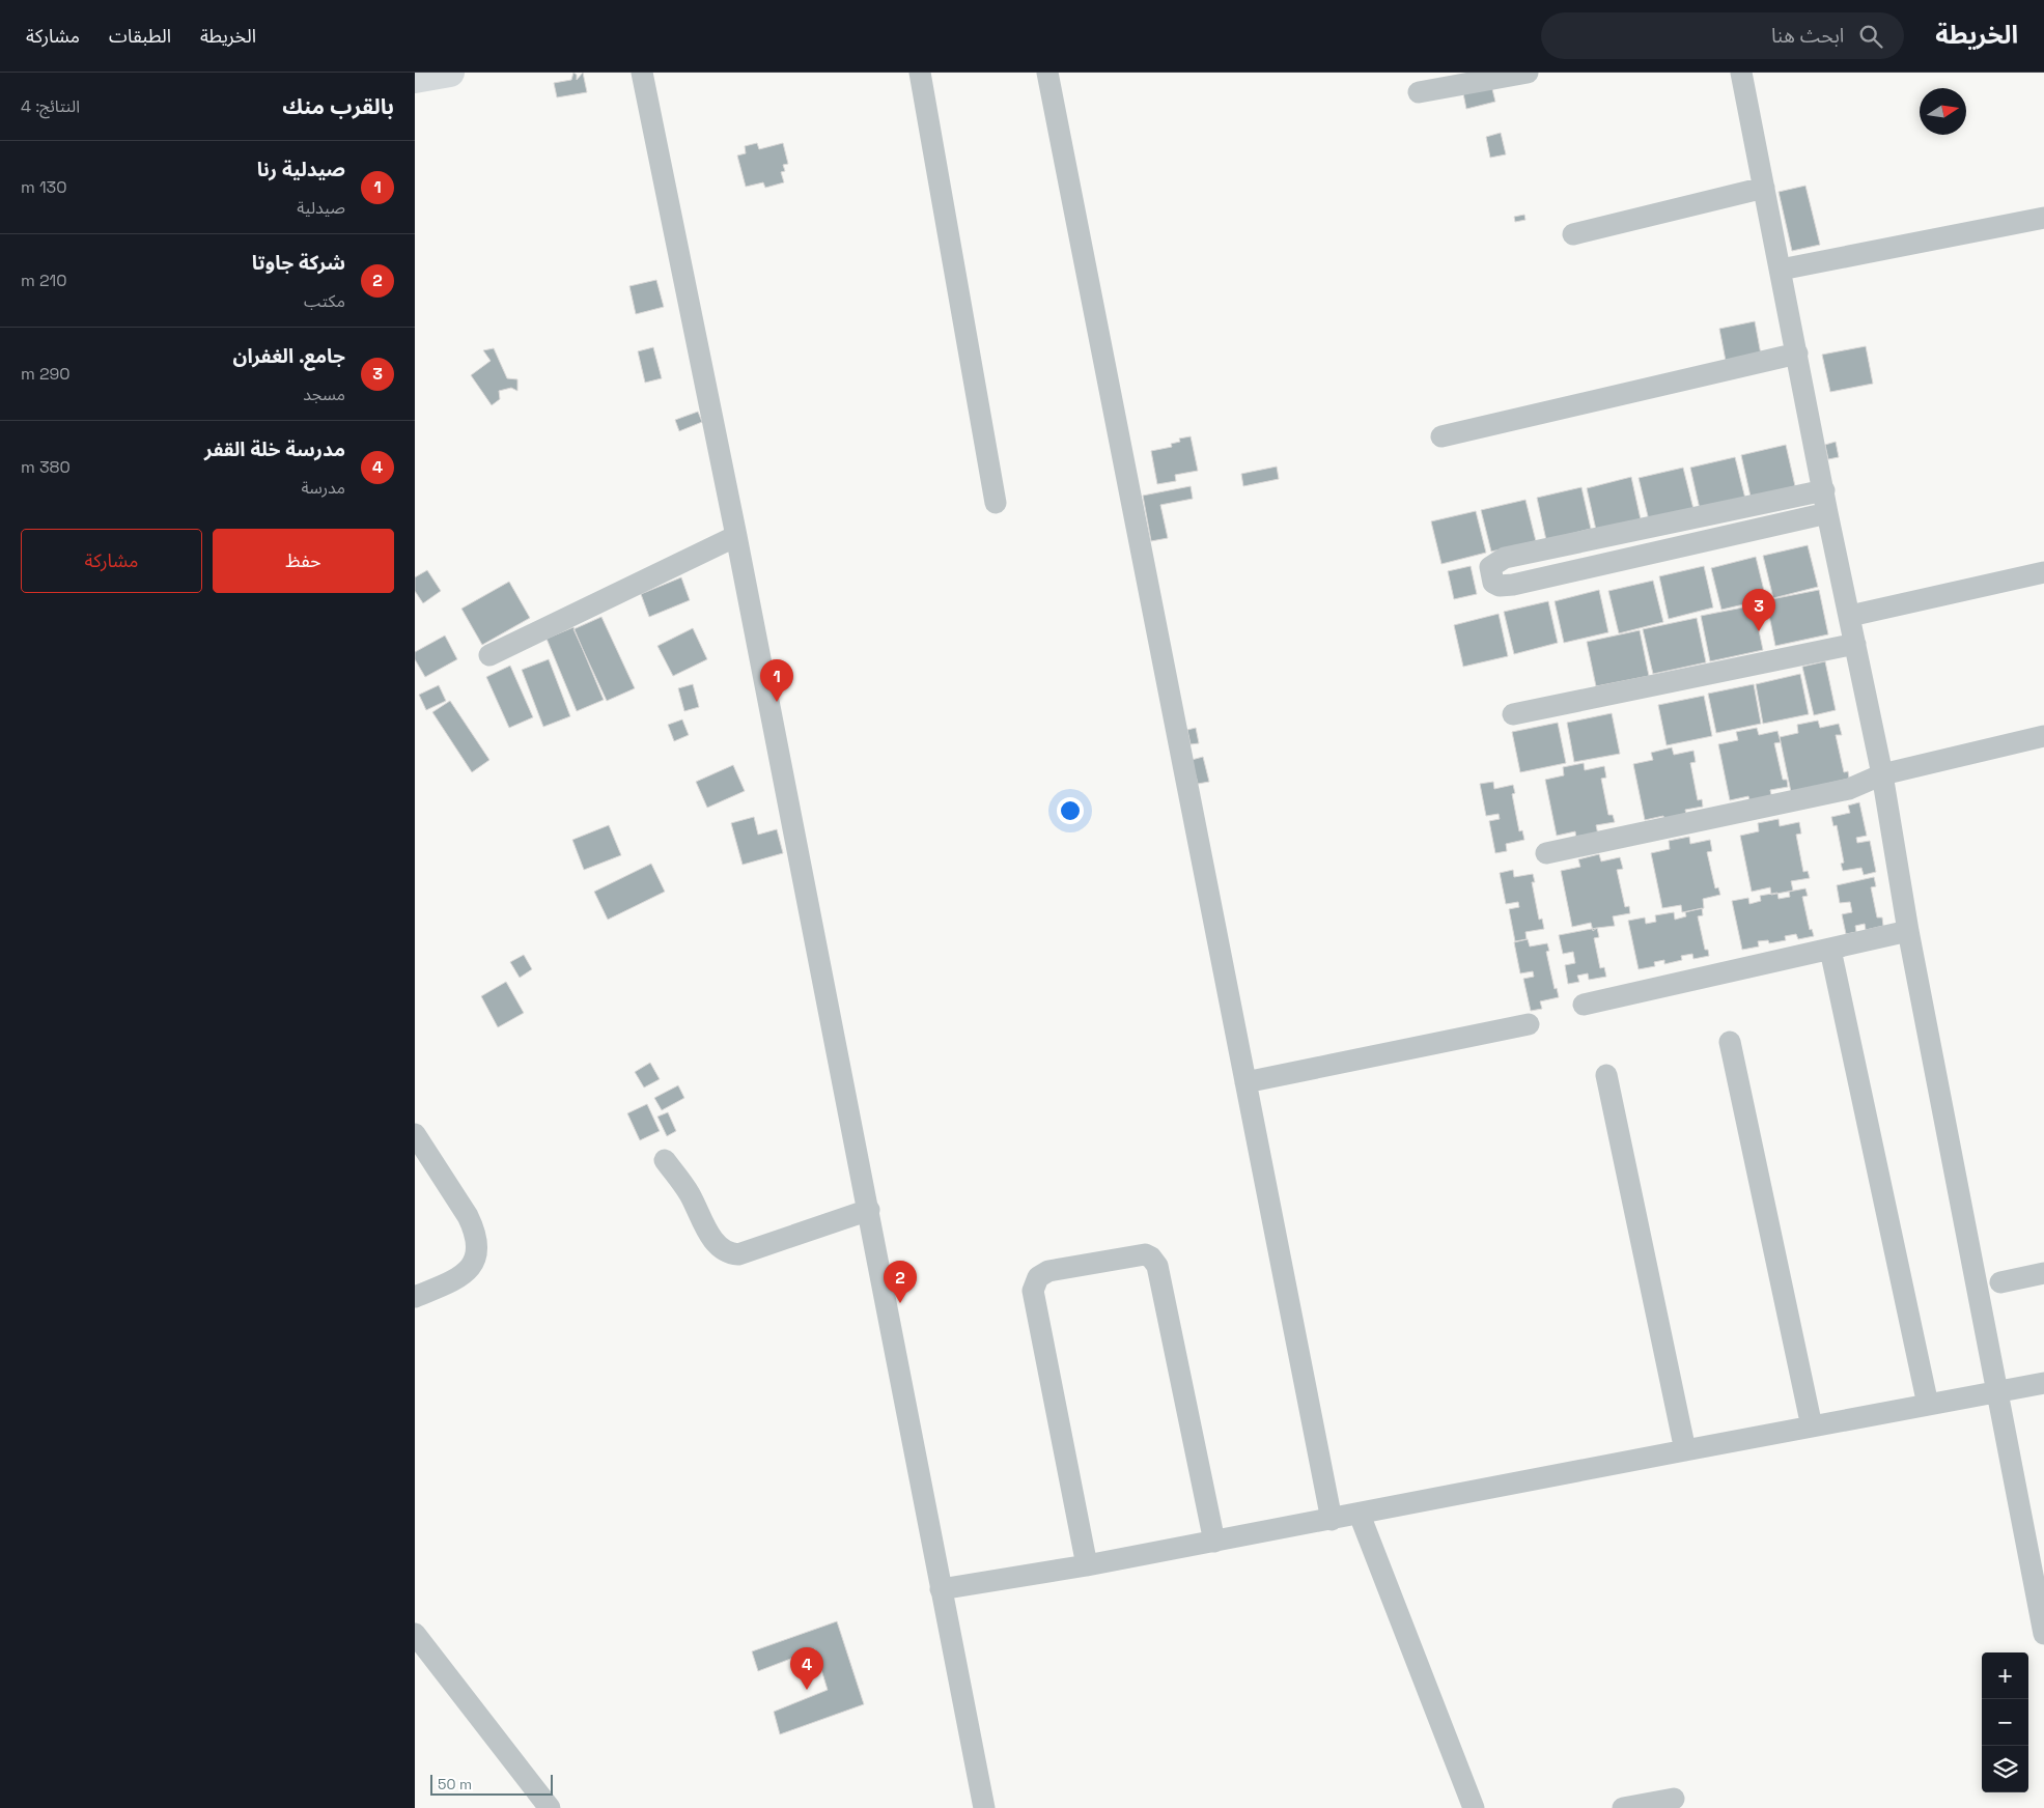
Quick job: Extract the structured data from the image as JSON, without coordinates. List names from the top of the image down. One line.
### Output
{"scale_bar":"50 m","north":"right","page":{"header":"الخريطة","search":"ابحث هنا","nav":["الخريطة","الطبقات","مشاركة"],"heading":["بالقرب منك","النتائج: 4"],"list":[{"mark":"1","name":"صيدلية رنا","note":"صيدلية","value":"130 m"},{"mark":"2","name":"شركة جاوتا","note":"مكتب","value":"210 m"},{"mark":"3","name":"جامع. الغفران","note":"مسجد","value":"290 m"},{"mark":"4","name":"مدرسة خلة القفر","note":"مدرسة","value":"380 m"}],"buttons":["حفظ","مشاركة"],"pins":["3","1","2","4"],"map_buttons":["+","−"],"scale":"50 m"}}
